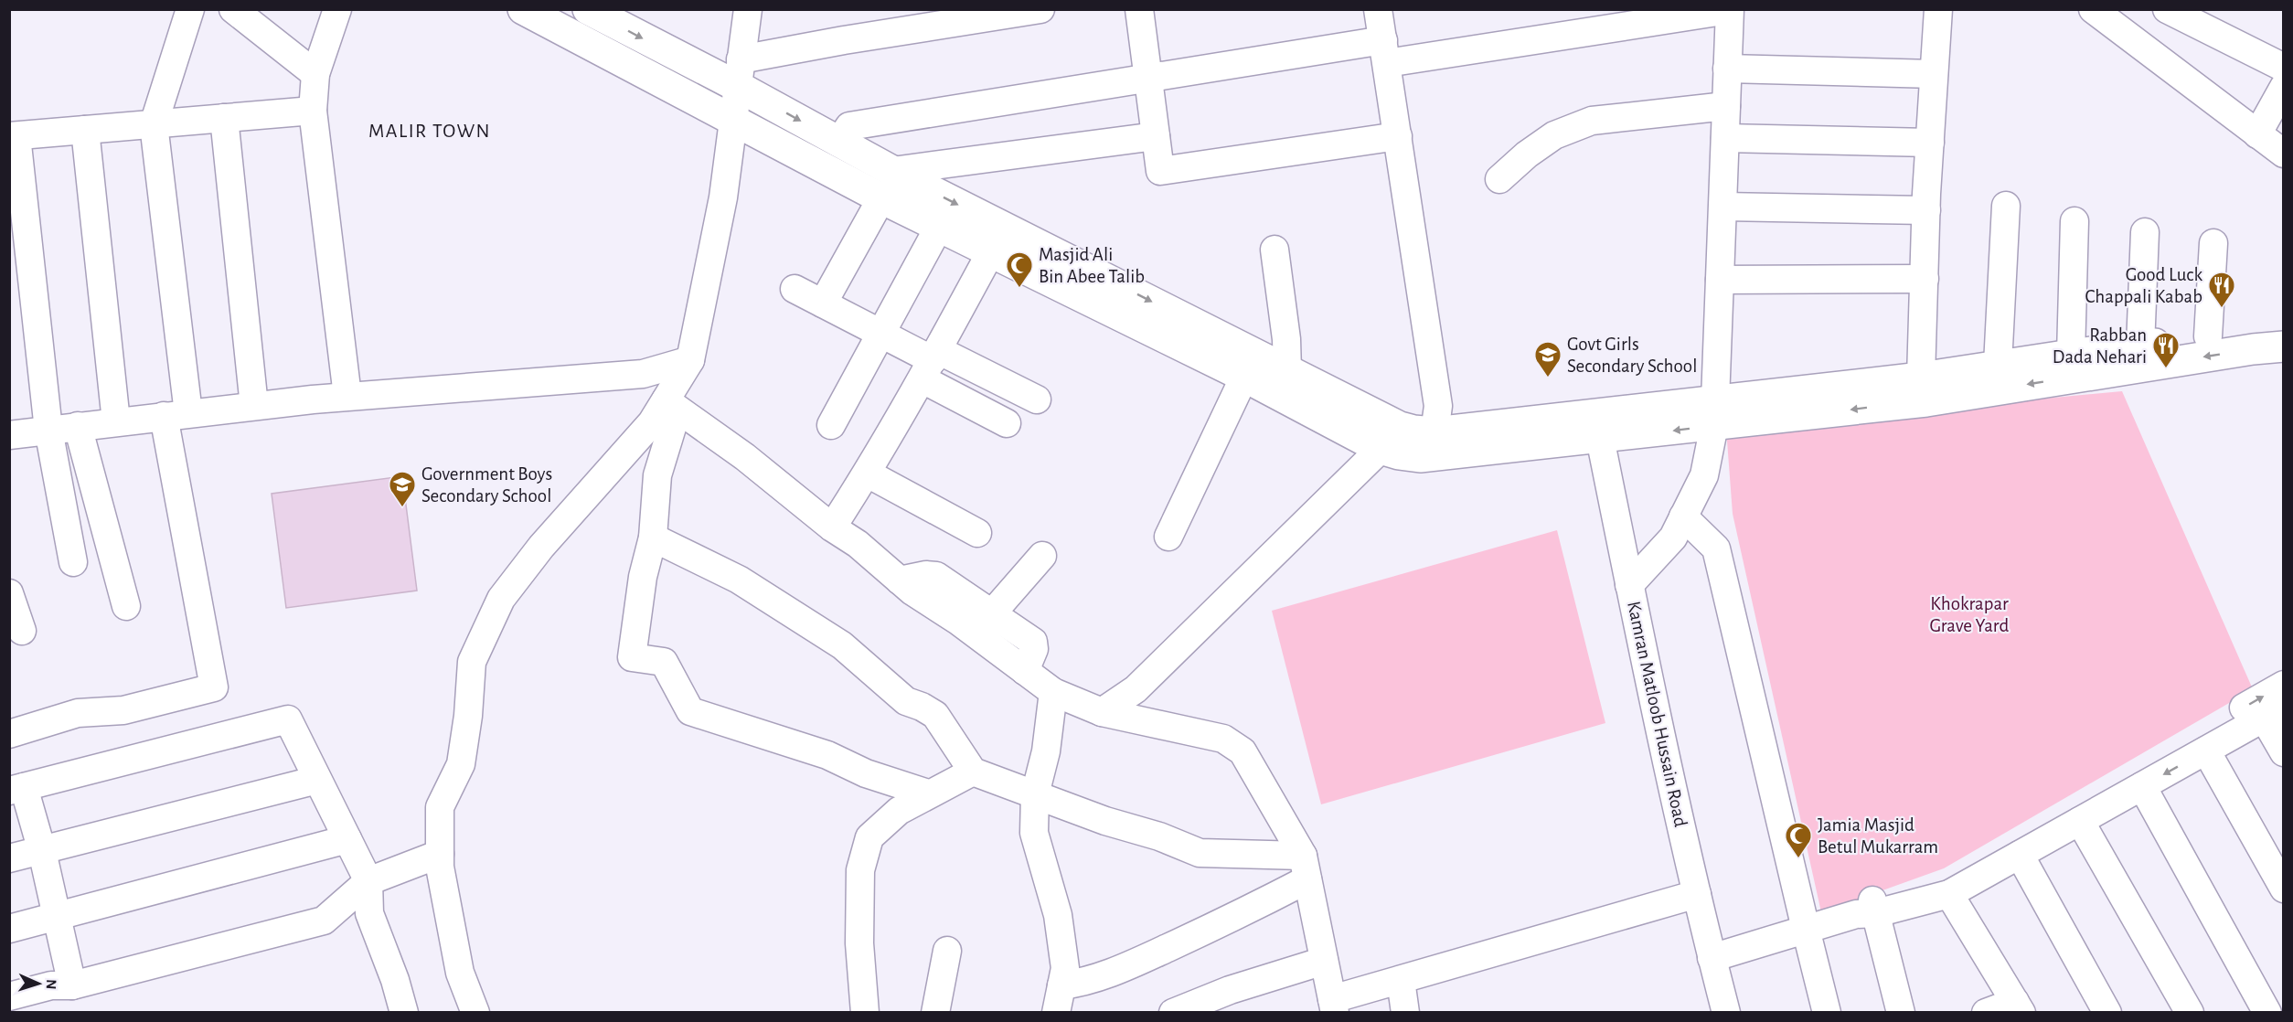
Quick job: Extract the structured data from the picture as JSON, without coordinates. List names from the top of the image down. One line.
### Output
{"streets":{"street":["Kamran Matloob Hussain Road"]},"districts":["MALIR TOWN"],"parks":["Khokrapar Grave Yard"],"places":{"mosque":["Masjid Ali Bin Abee Talib","Jamia Masjid Betul Mukarram"],"restaurant":["Good Luck Chappali Kabab","Rabban Dada Nehari"],"school or university":["Govt Girls Secondary School","Government Boys Secondary School"]},"north":"right"}
